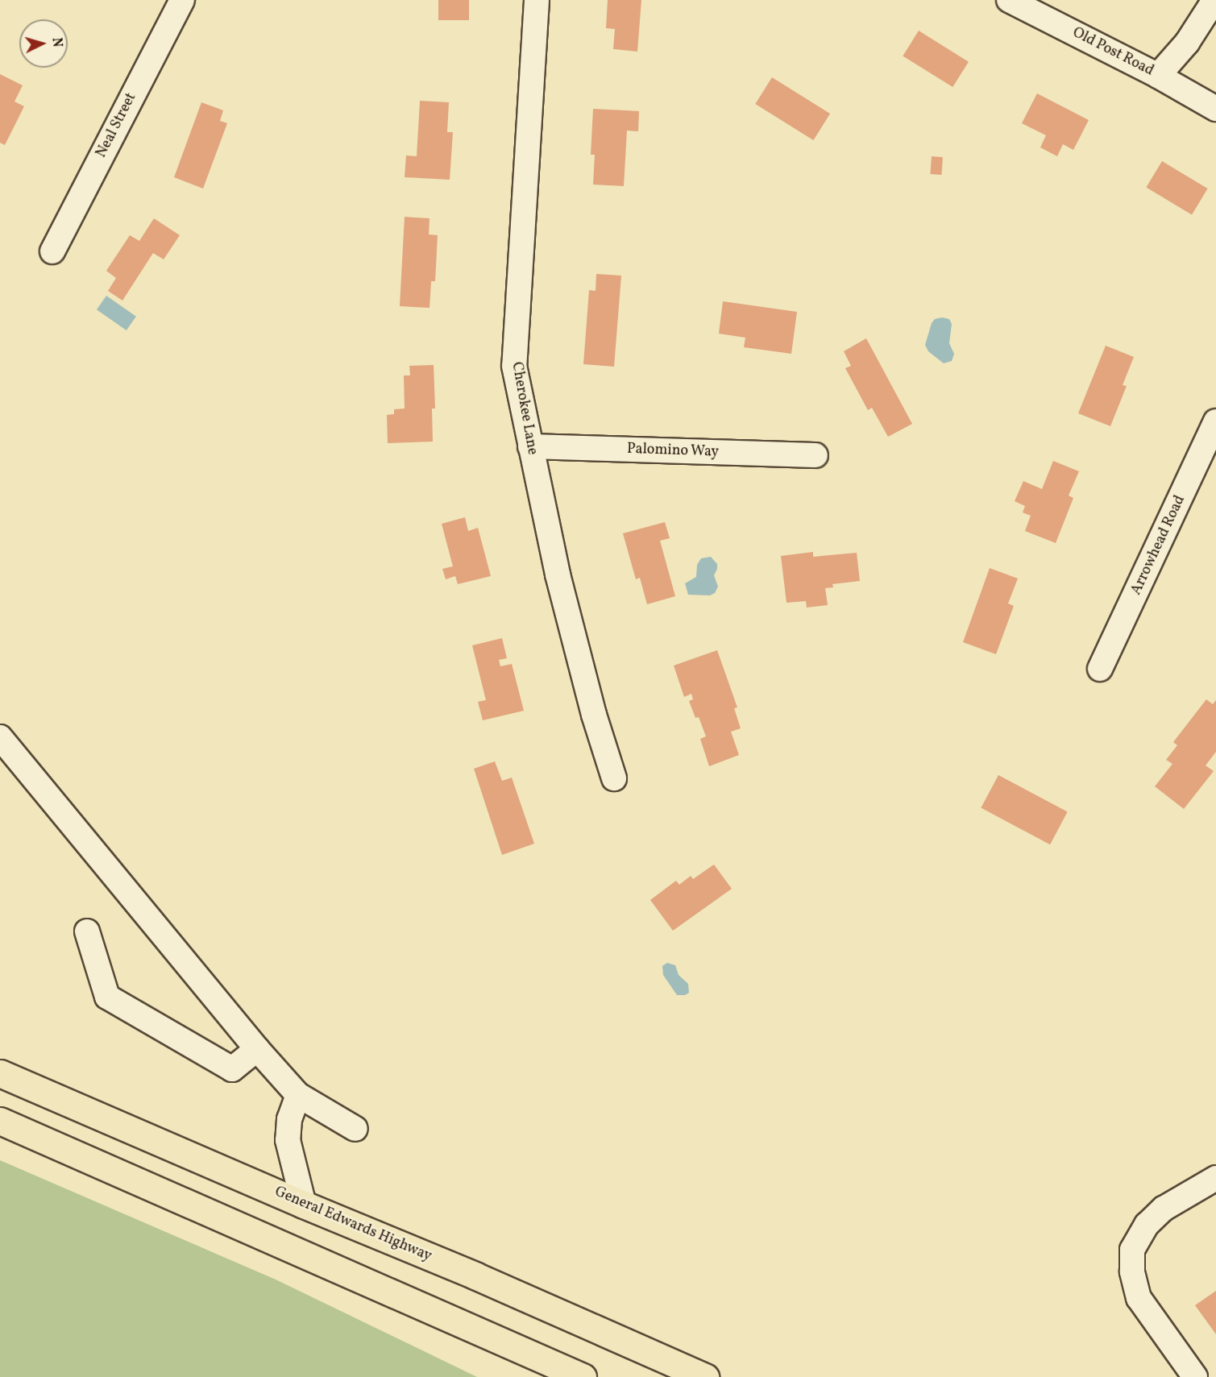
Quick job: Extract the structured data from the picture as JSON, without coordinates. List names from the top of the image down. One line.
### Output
{"streets":{"main road":["General Edwards Highway"],"street":["Old Post Road","Neal Street","Cherokee Lane","Palomino Way","Arrowhead Road"]},"crossings":[["Cherokee Lane","Palomino Way"]],"north":"right"}
